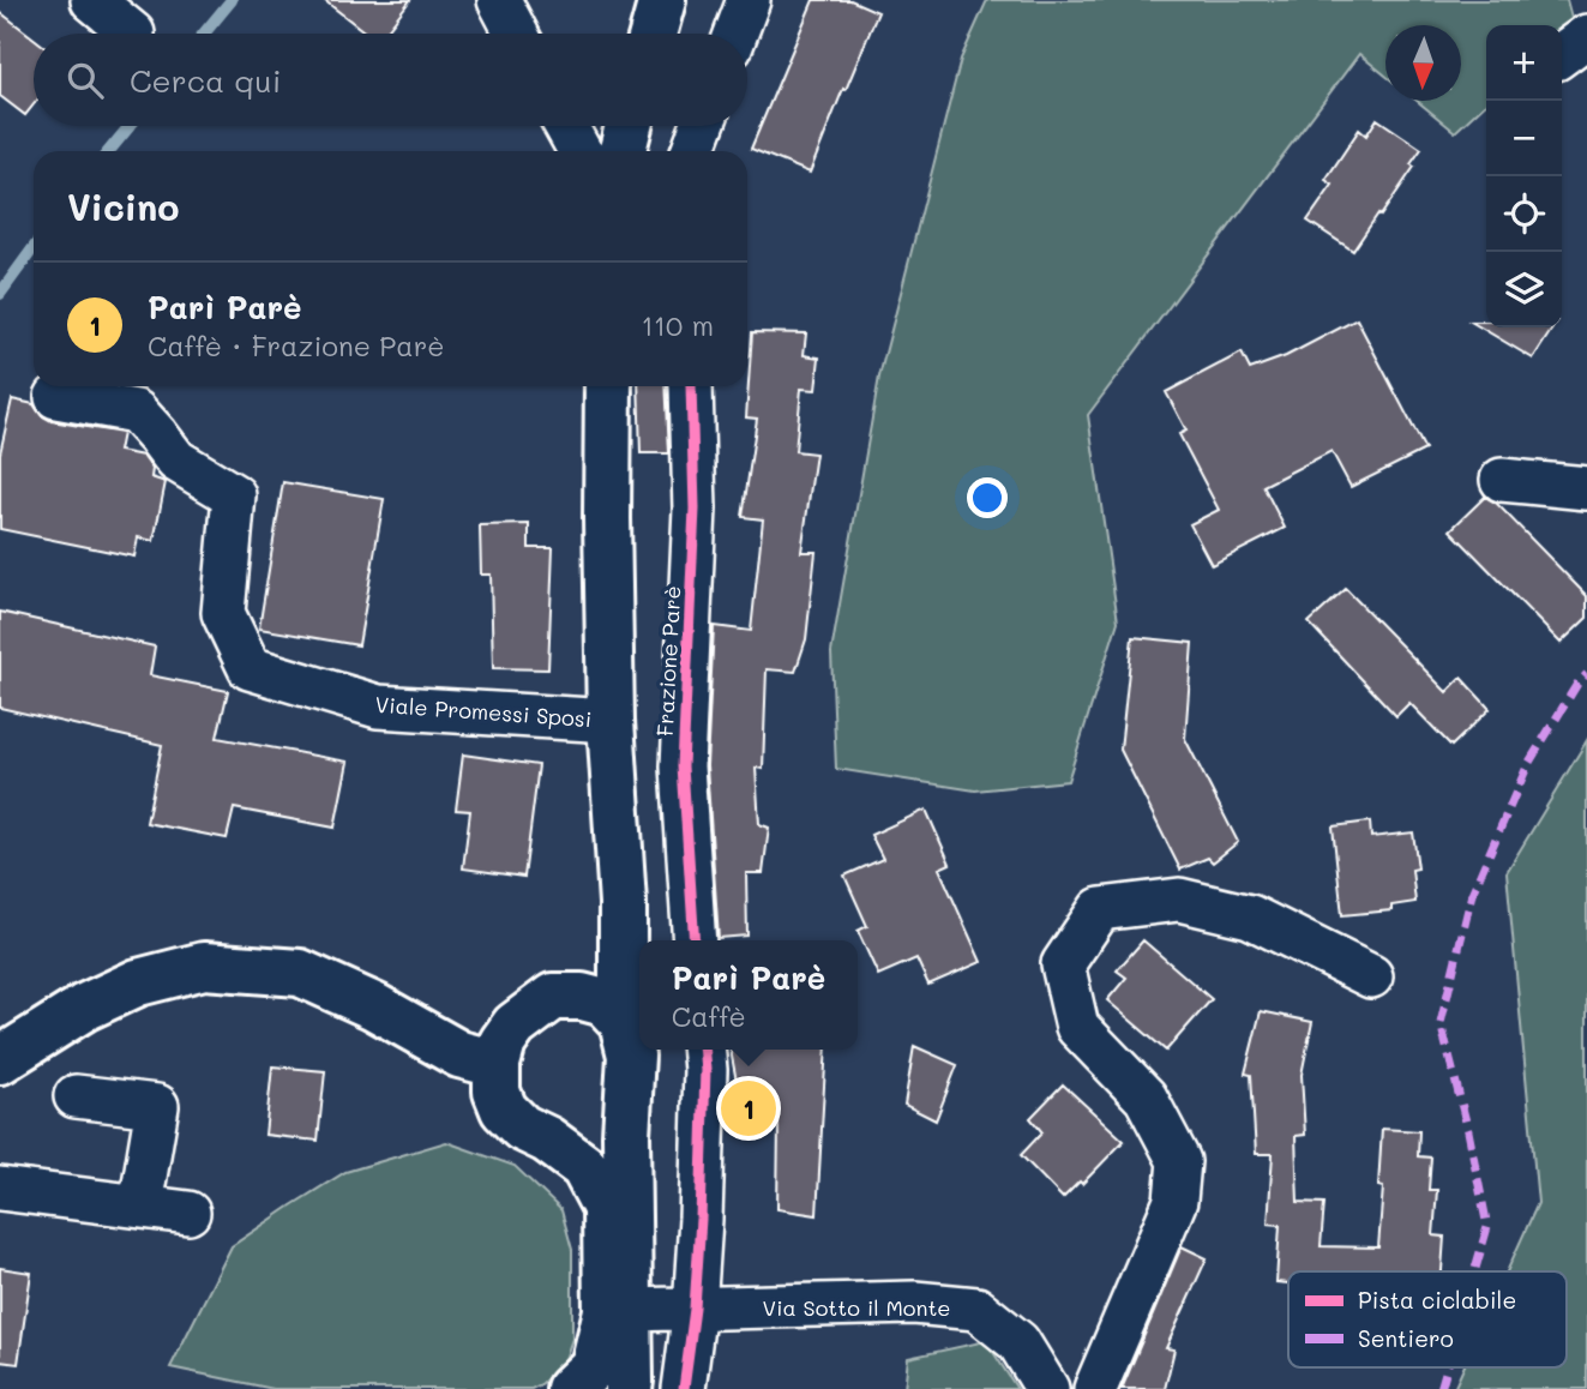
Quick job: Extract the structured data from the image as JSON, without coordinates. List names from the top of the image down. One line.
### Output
{"streets":{"main road":["Viale Promessi Sposi"],"street":["Frazione Parè","Via Sotto il Monte"]},"crossings":[["Viale Promessi Sposi","Via Sotto il Monte"]],"legend":["Pista ciclabile","Sentiero"],"north":"bottom","page":{"map_buttons":["+","−"],"search":"Cerca qui","heading":"Vicino","list":[{"mark":"1","name":"Parì Parè","note":"Caffè · Frazione Parè","value":"110 m"}],"popup":["Parì Parè","Caffè"],"pins":"1"}}
